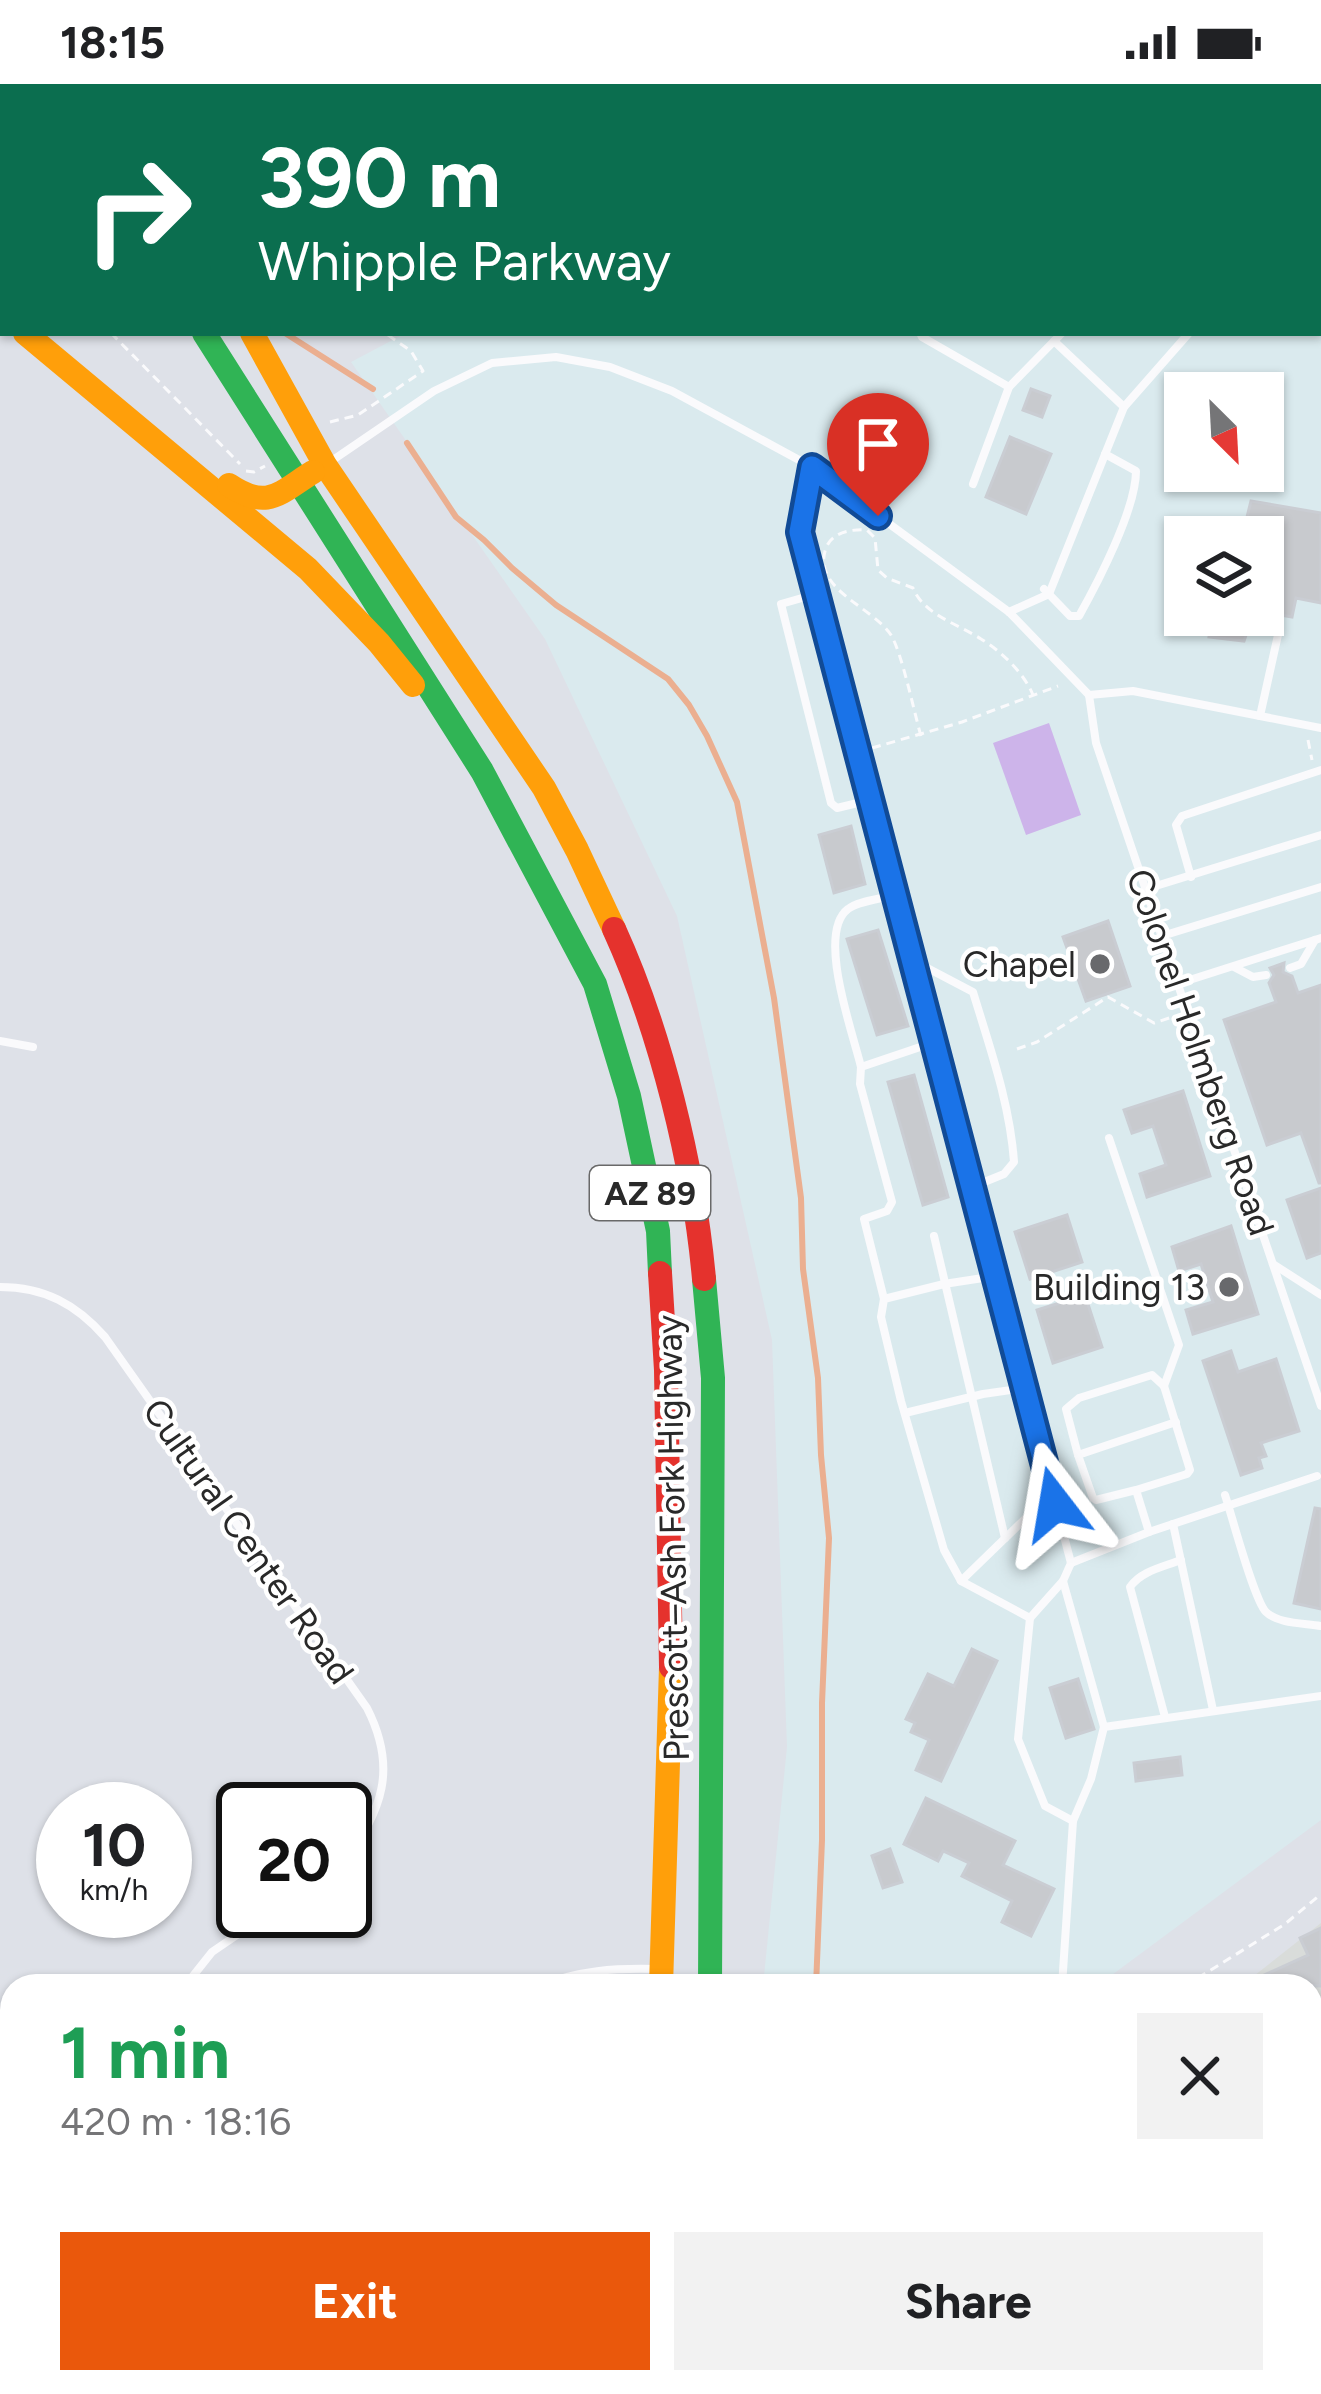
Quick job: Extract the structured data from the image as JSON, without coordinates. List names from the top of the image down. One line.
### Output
{"streets":{"main road":["AZ 89","Prescott–Ash Fork Highway"],"lane":["Colonel Holmberg Road","Cultural Center Road"]},"crossings":[["AZ 89","Prescott–Ash Fork Highway"]],"places":["Chapel","Building 13"],"north":"bottom right","page":{"status":"18:15","turn":["390 m","Whipple Parkway"],"speed":"10 km/h","limit":"20","heading":["1 min","420 m · 18:16"],"buttons":["Exit","Share"]}}
